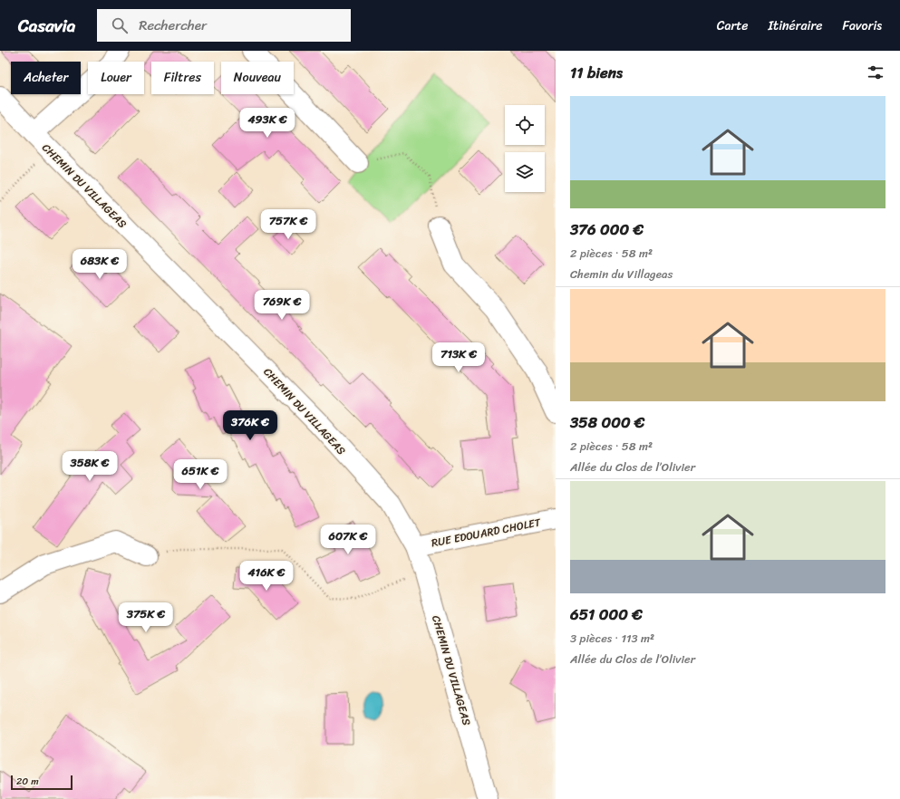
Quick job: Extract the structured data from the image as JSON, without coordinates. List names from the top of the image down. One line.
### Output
{"streets":{"street":["CHEMIN DU VILLAGEAS","RUE EDOUARD CHOLET"]},"crossings":[["CHEMIN DU VILLAGEAS","RUE EDOUARD CHOLET"]],"scale_bar":"20 m","page":{"header":"Casavia","search":"Rechercher","nav":["Carte","Itinéraire","Favoris"],"heading":"11 biens","chip":["Acheter","Louer","Filtres","Nouveau"],"list":[{"name":"376 000 €","note":"2 pièces · 58 m² · Chemin du Villageas"},{"name":"358 000 €","note":"2 pièces · 58 m² · Allée du Clos de l’Olivier"},{"name":"651 000 €","note":"3 pièces · 113 m² · Allée du Clos de l’Olivier"}],"price":["493K €","757K €","683K €","769K €","713K €","376K €","358K €","651K €","607K €","416K €","375K €"],"scale":"20 m"}}
